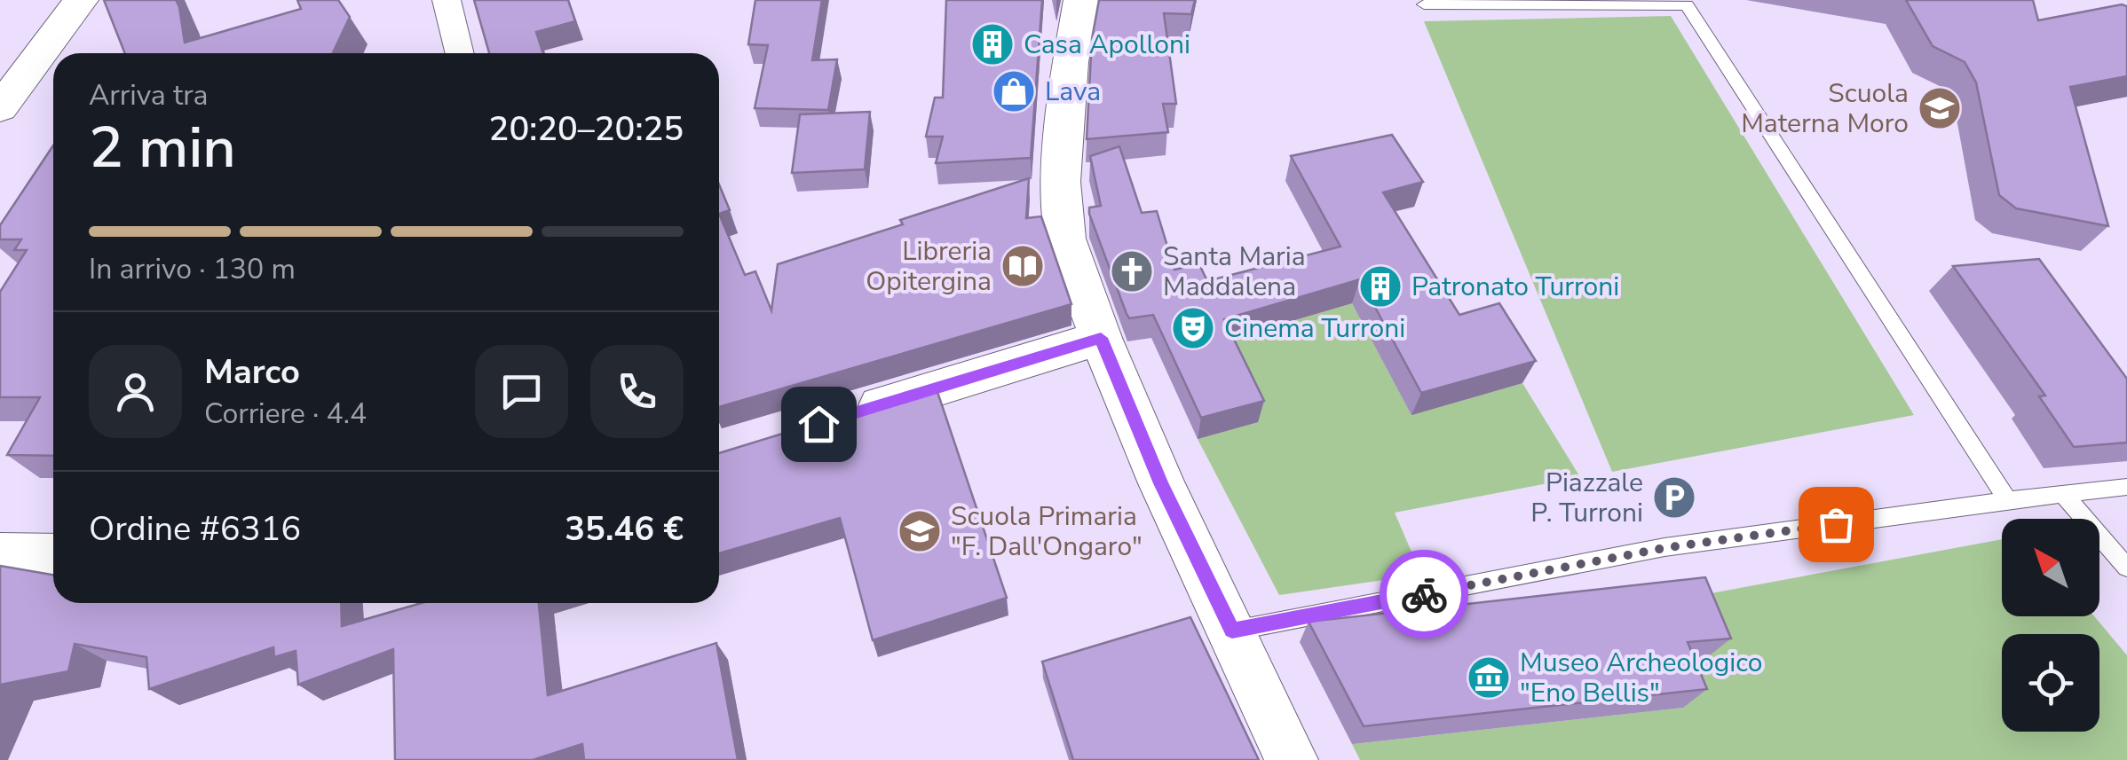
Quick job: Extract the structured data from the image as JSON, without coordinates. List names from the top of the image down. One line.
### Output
{"places":{"building":["Casa Apolloni","Patronato Turroni"],"shop":["Lava"],"school or university":["Scuola Materna Moro","Scuola Primaria \"F. Dall'Ongaro\""],"library":["Libreria Opitergina"],"church":["Santa Maria Maddalena"],"theatre":["Cinema Turroni"],"parking":["Piazzale P. Turroni"],"museum":["Museo Archeologico \"Eno Bellis\""]},"north":"top left","page":{"heading":["2 min","Arriva tra","20:20–20:25"],"panel":["Marco","Corriere · 4.4","Ordine #6316","35.46 €"],"bar":"In arrivo · 130 m"}}
